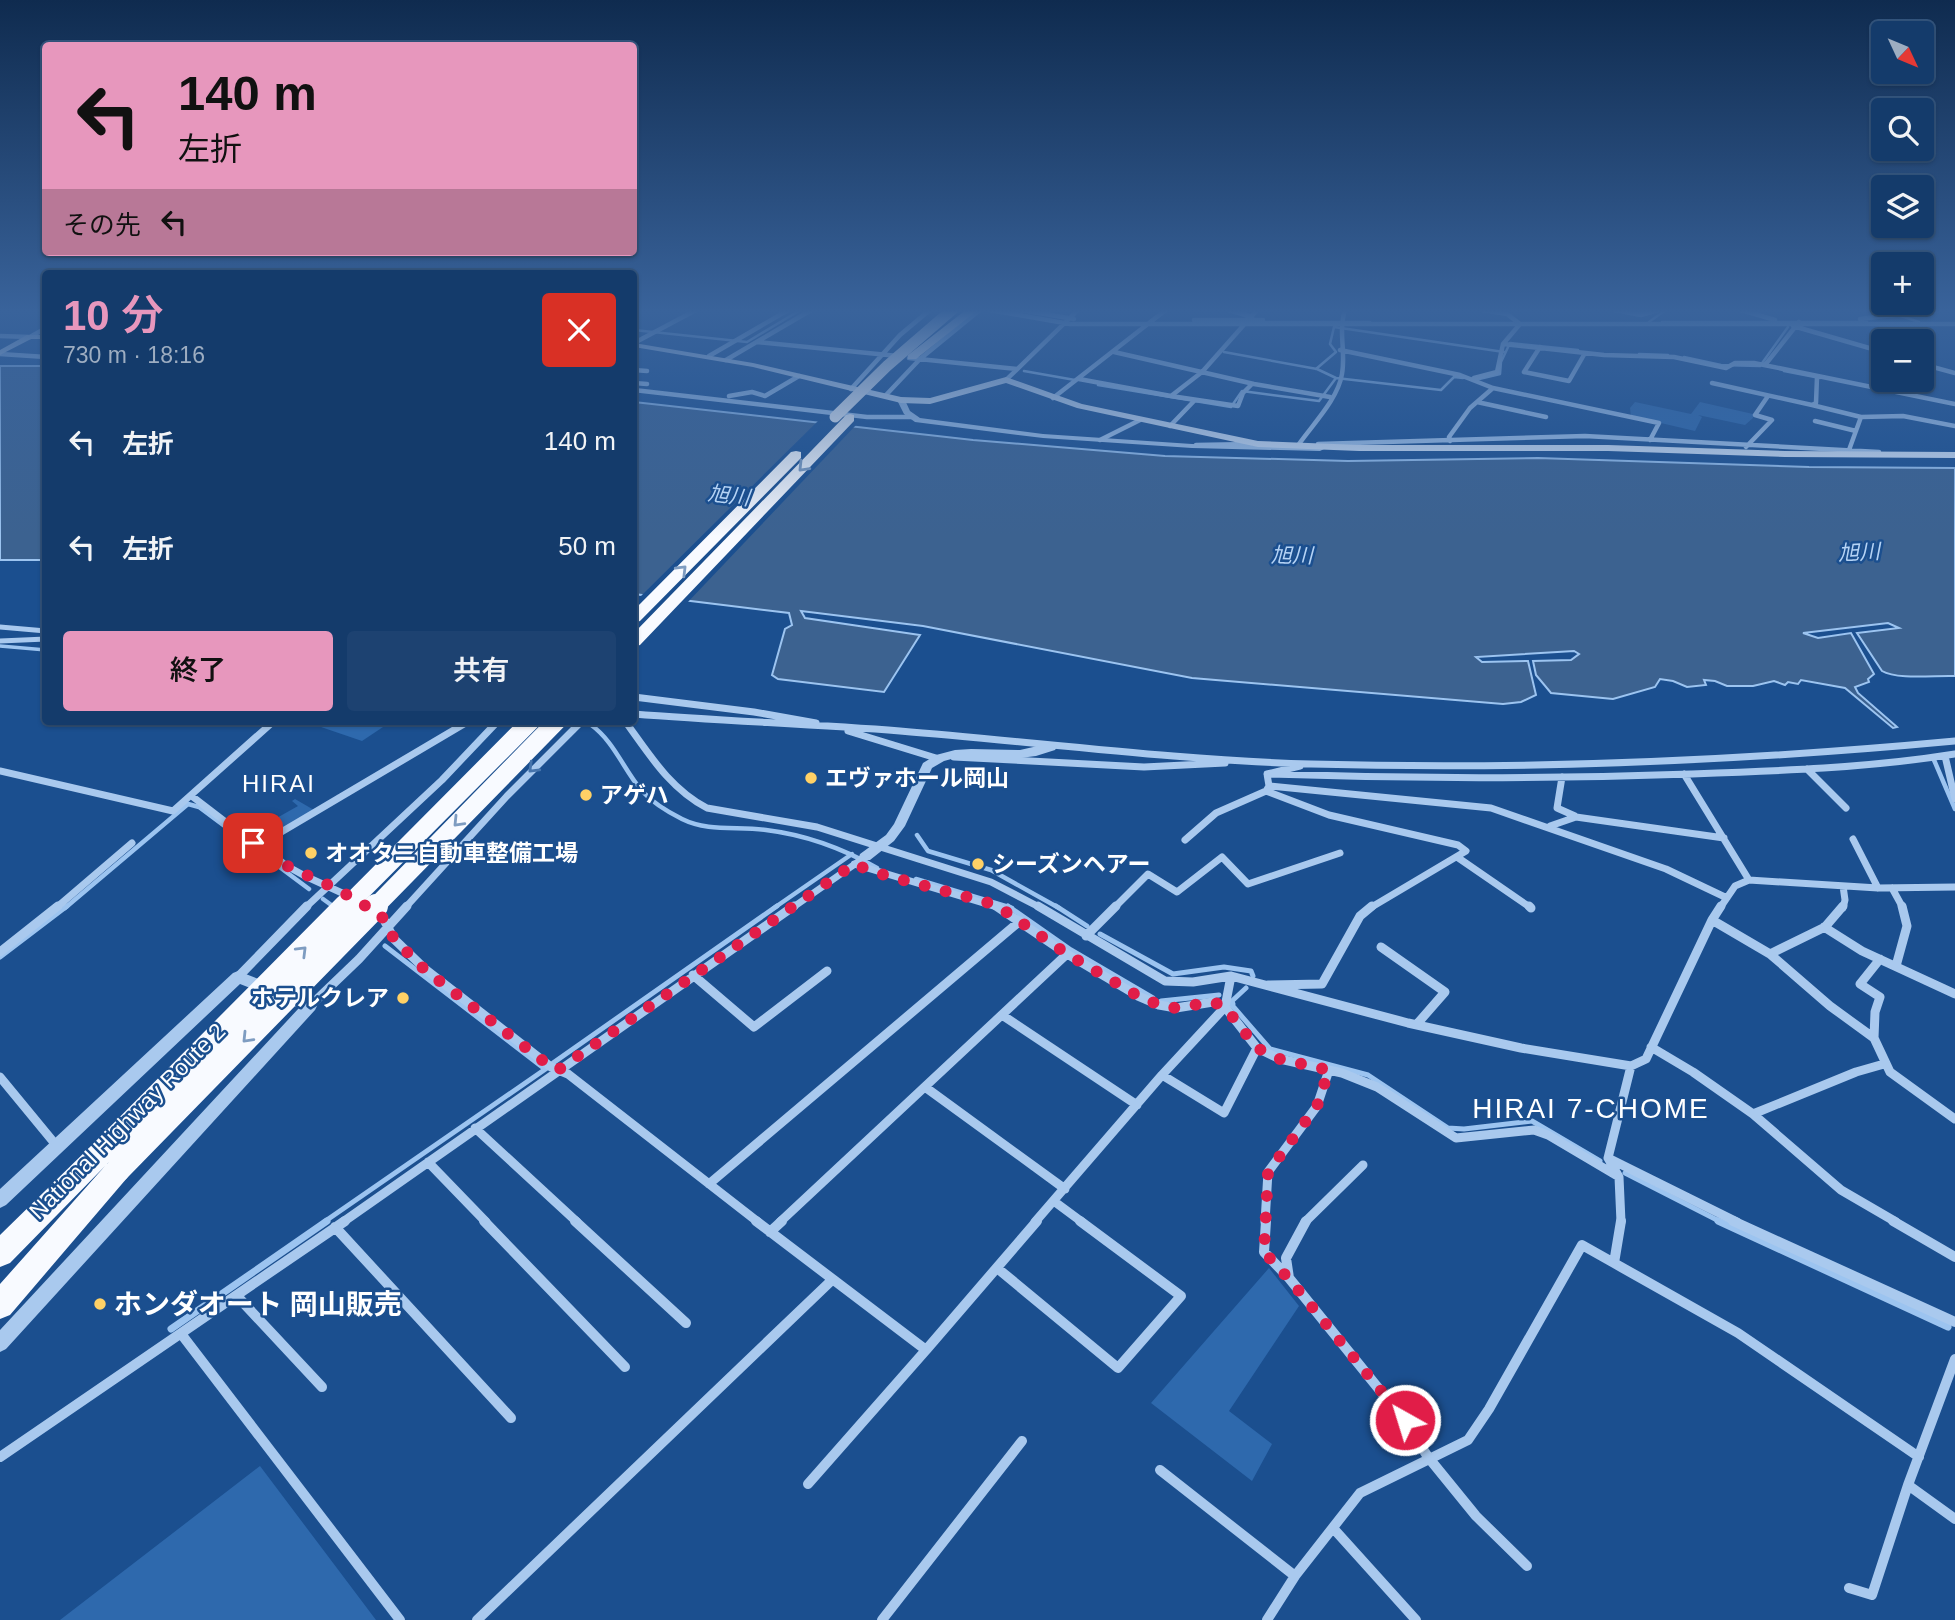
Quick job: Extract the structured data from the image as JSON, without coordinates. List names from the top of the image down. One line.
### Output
{"streets":{"highway":["National Highway Route 2"]},"districts":["HIRAI","HIRAI 7-CHOME"],"water":["旭川"],"places":["エヴァホール岡山","アゲハ","オオタニ自動車整備工場","シーズンヘアー","ホテルクレア","ホンダオート 岡山販売"],"north":"bottom right","page":{"map_buttons":["+","−"],"turn":["140 m","左折"],"then":"その先","heading":["10 分","730 m · 18:16"],"list":[{"name":"左折","value":"140 m"},{"name":"左折","value":"50 m"}],"buttons":["終了","共有"]}}
